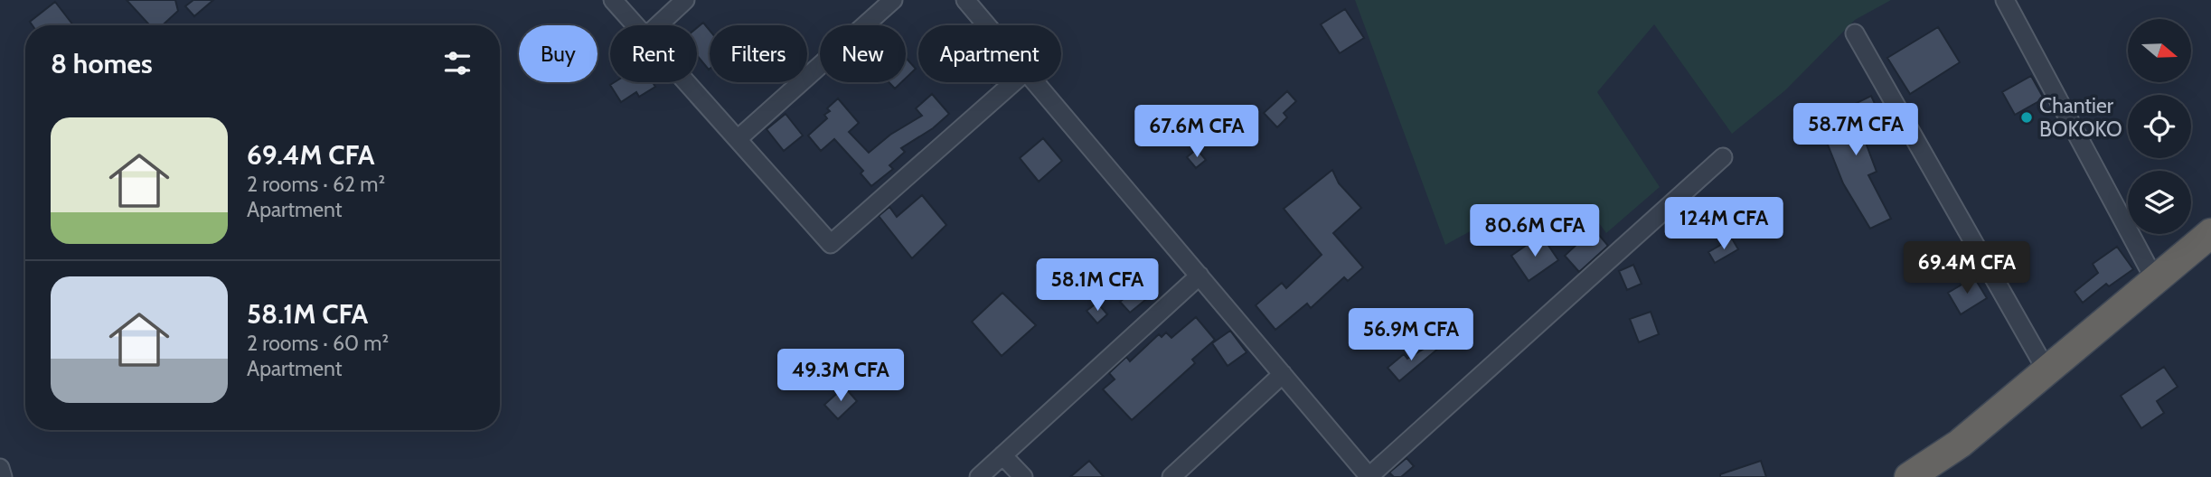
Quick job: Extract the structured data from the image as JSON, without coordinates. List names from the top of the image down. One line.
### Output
{"places":["Chantier BOKOKO"],"north":"right","page":{"chip":["Buy","Rent","Filters","New","Apartment"],"heading":"8 homes","list":[{"name":"69.4M CFA","note":"2 rooms · 62 m² · Apartment"},{"name":"58.1M CFA","note":"2 rooms · 60 m² · Apartment"}],"price":["58.7M CFA","67.6M CFA","124M CFA","80.6M CFA","69.4M CFA","58.1M CFA","56.9M CFA","49.3M CFA"]}}
